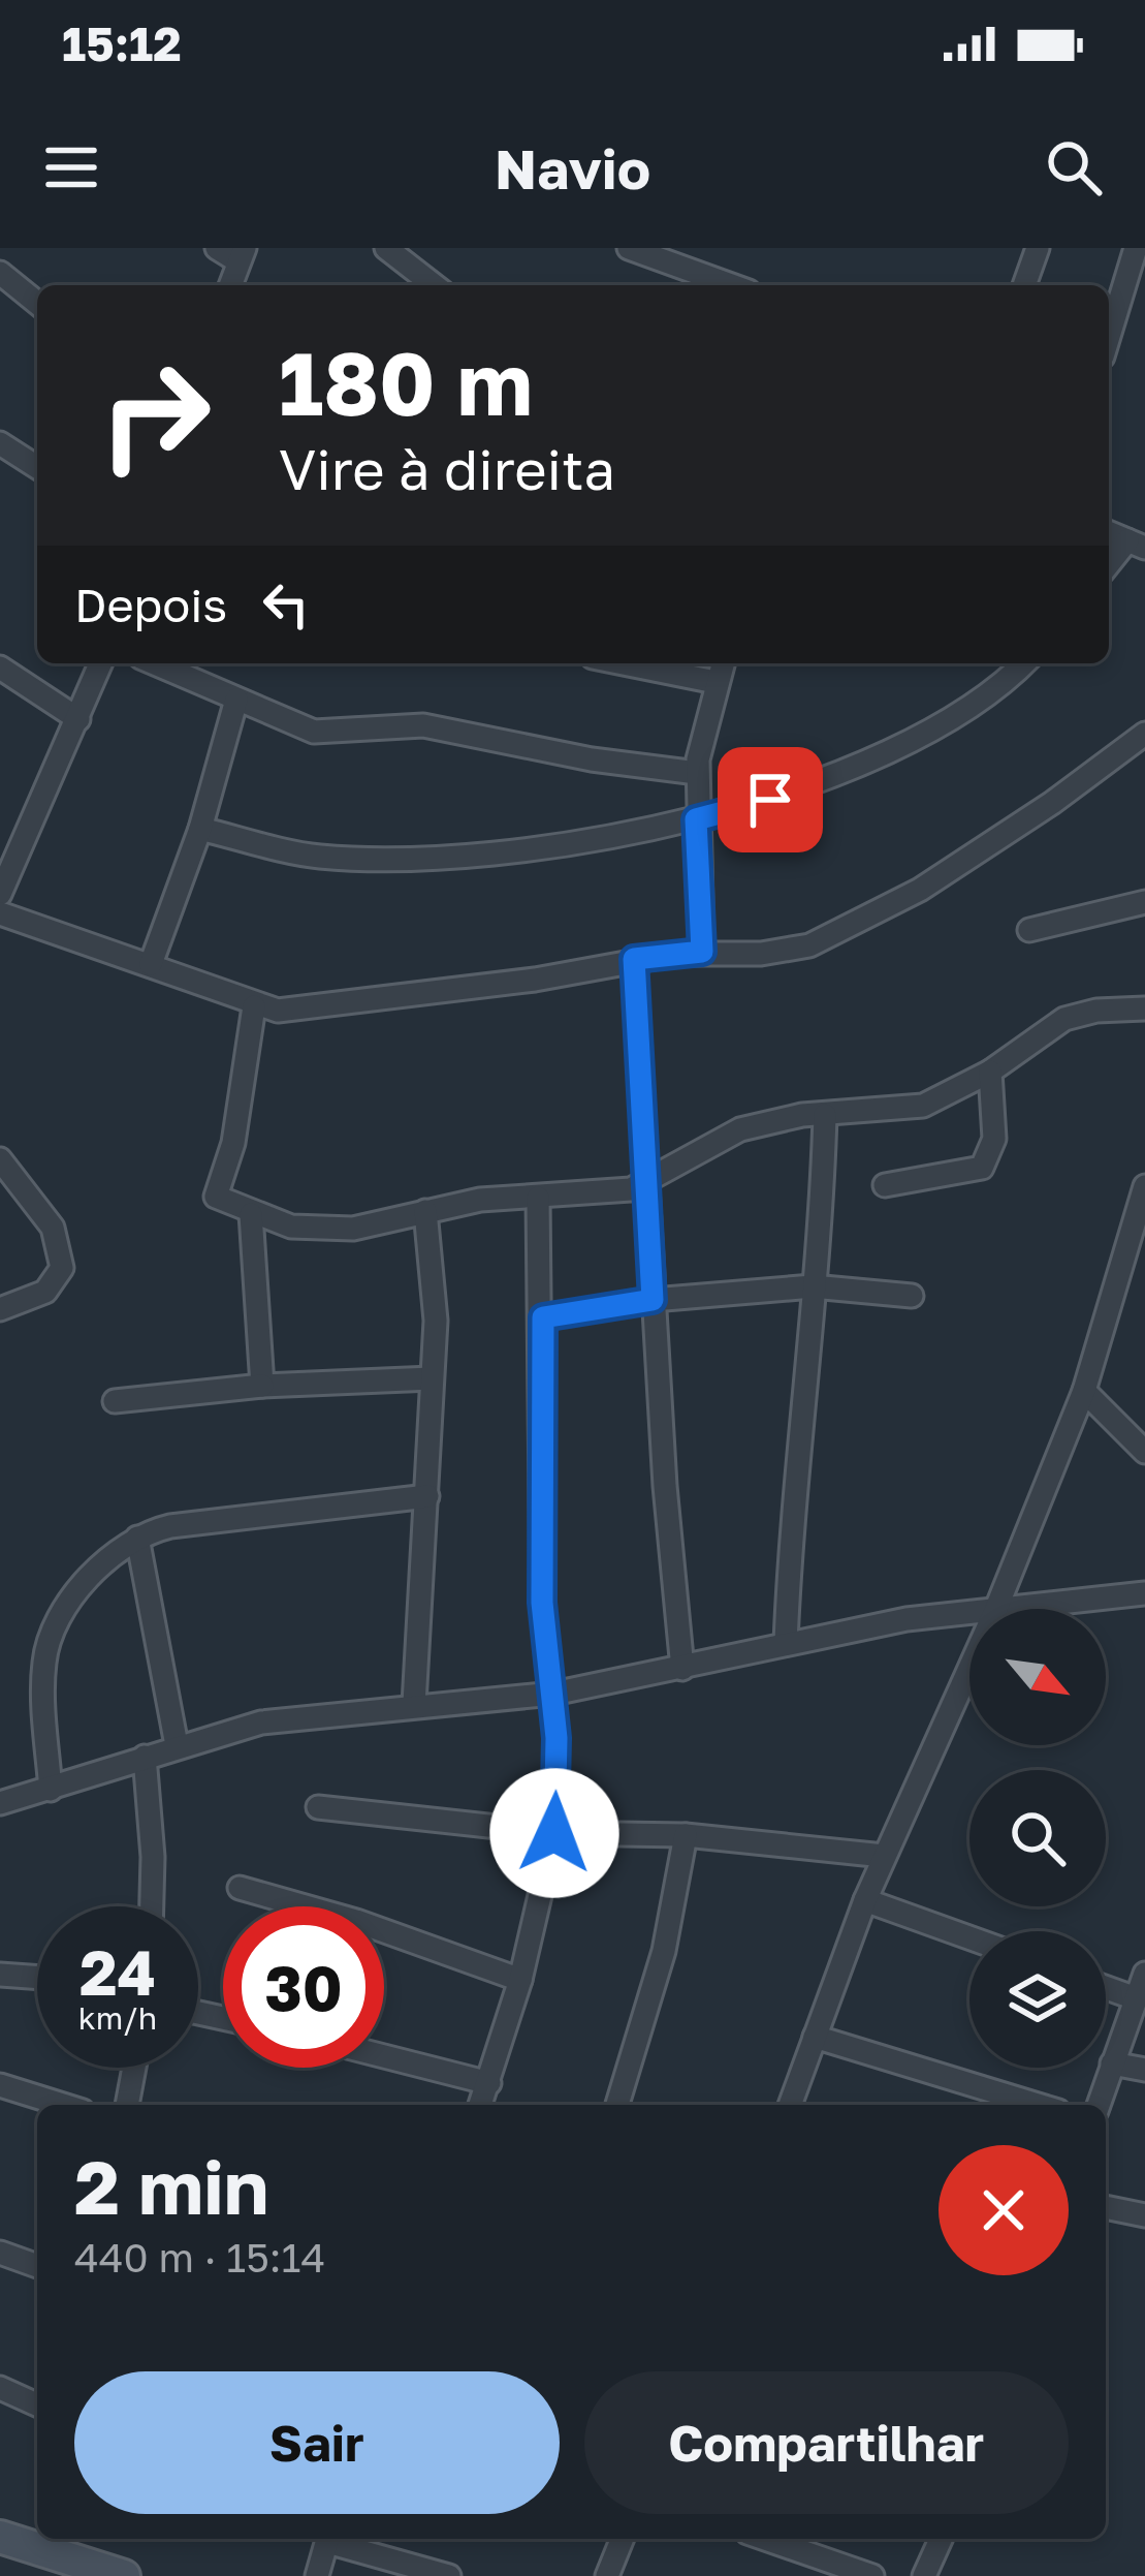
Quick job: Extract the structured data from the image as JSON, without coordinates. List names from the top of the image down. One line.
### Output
{"north":"bottom right","page":{"status":"15:12","header":"Navio","turn":["180 m","Vire à direita"],"then":"Depois","speed":"24 km/h","limit":"30","heading":["2 min","440 m · 15:14"],"buttons":["Sair","Compartilhar"]}}
